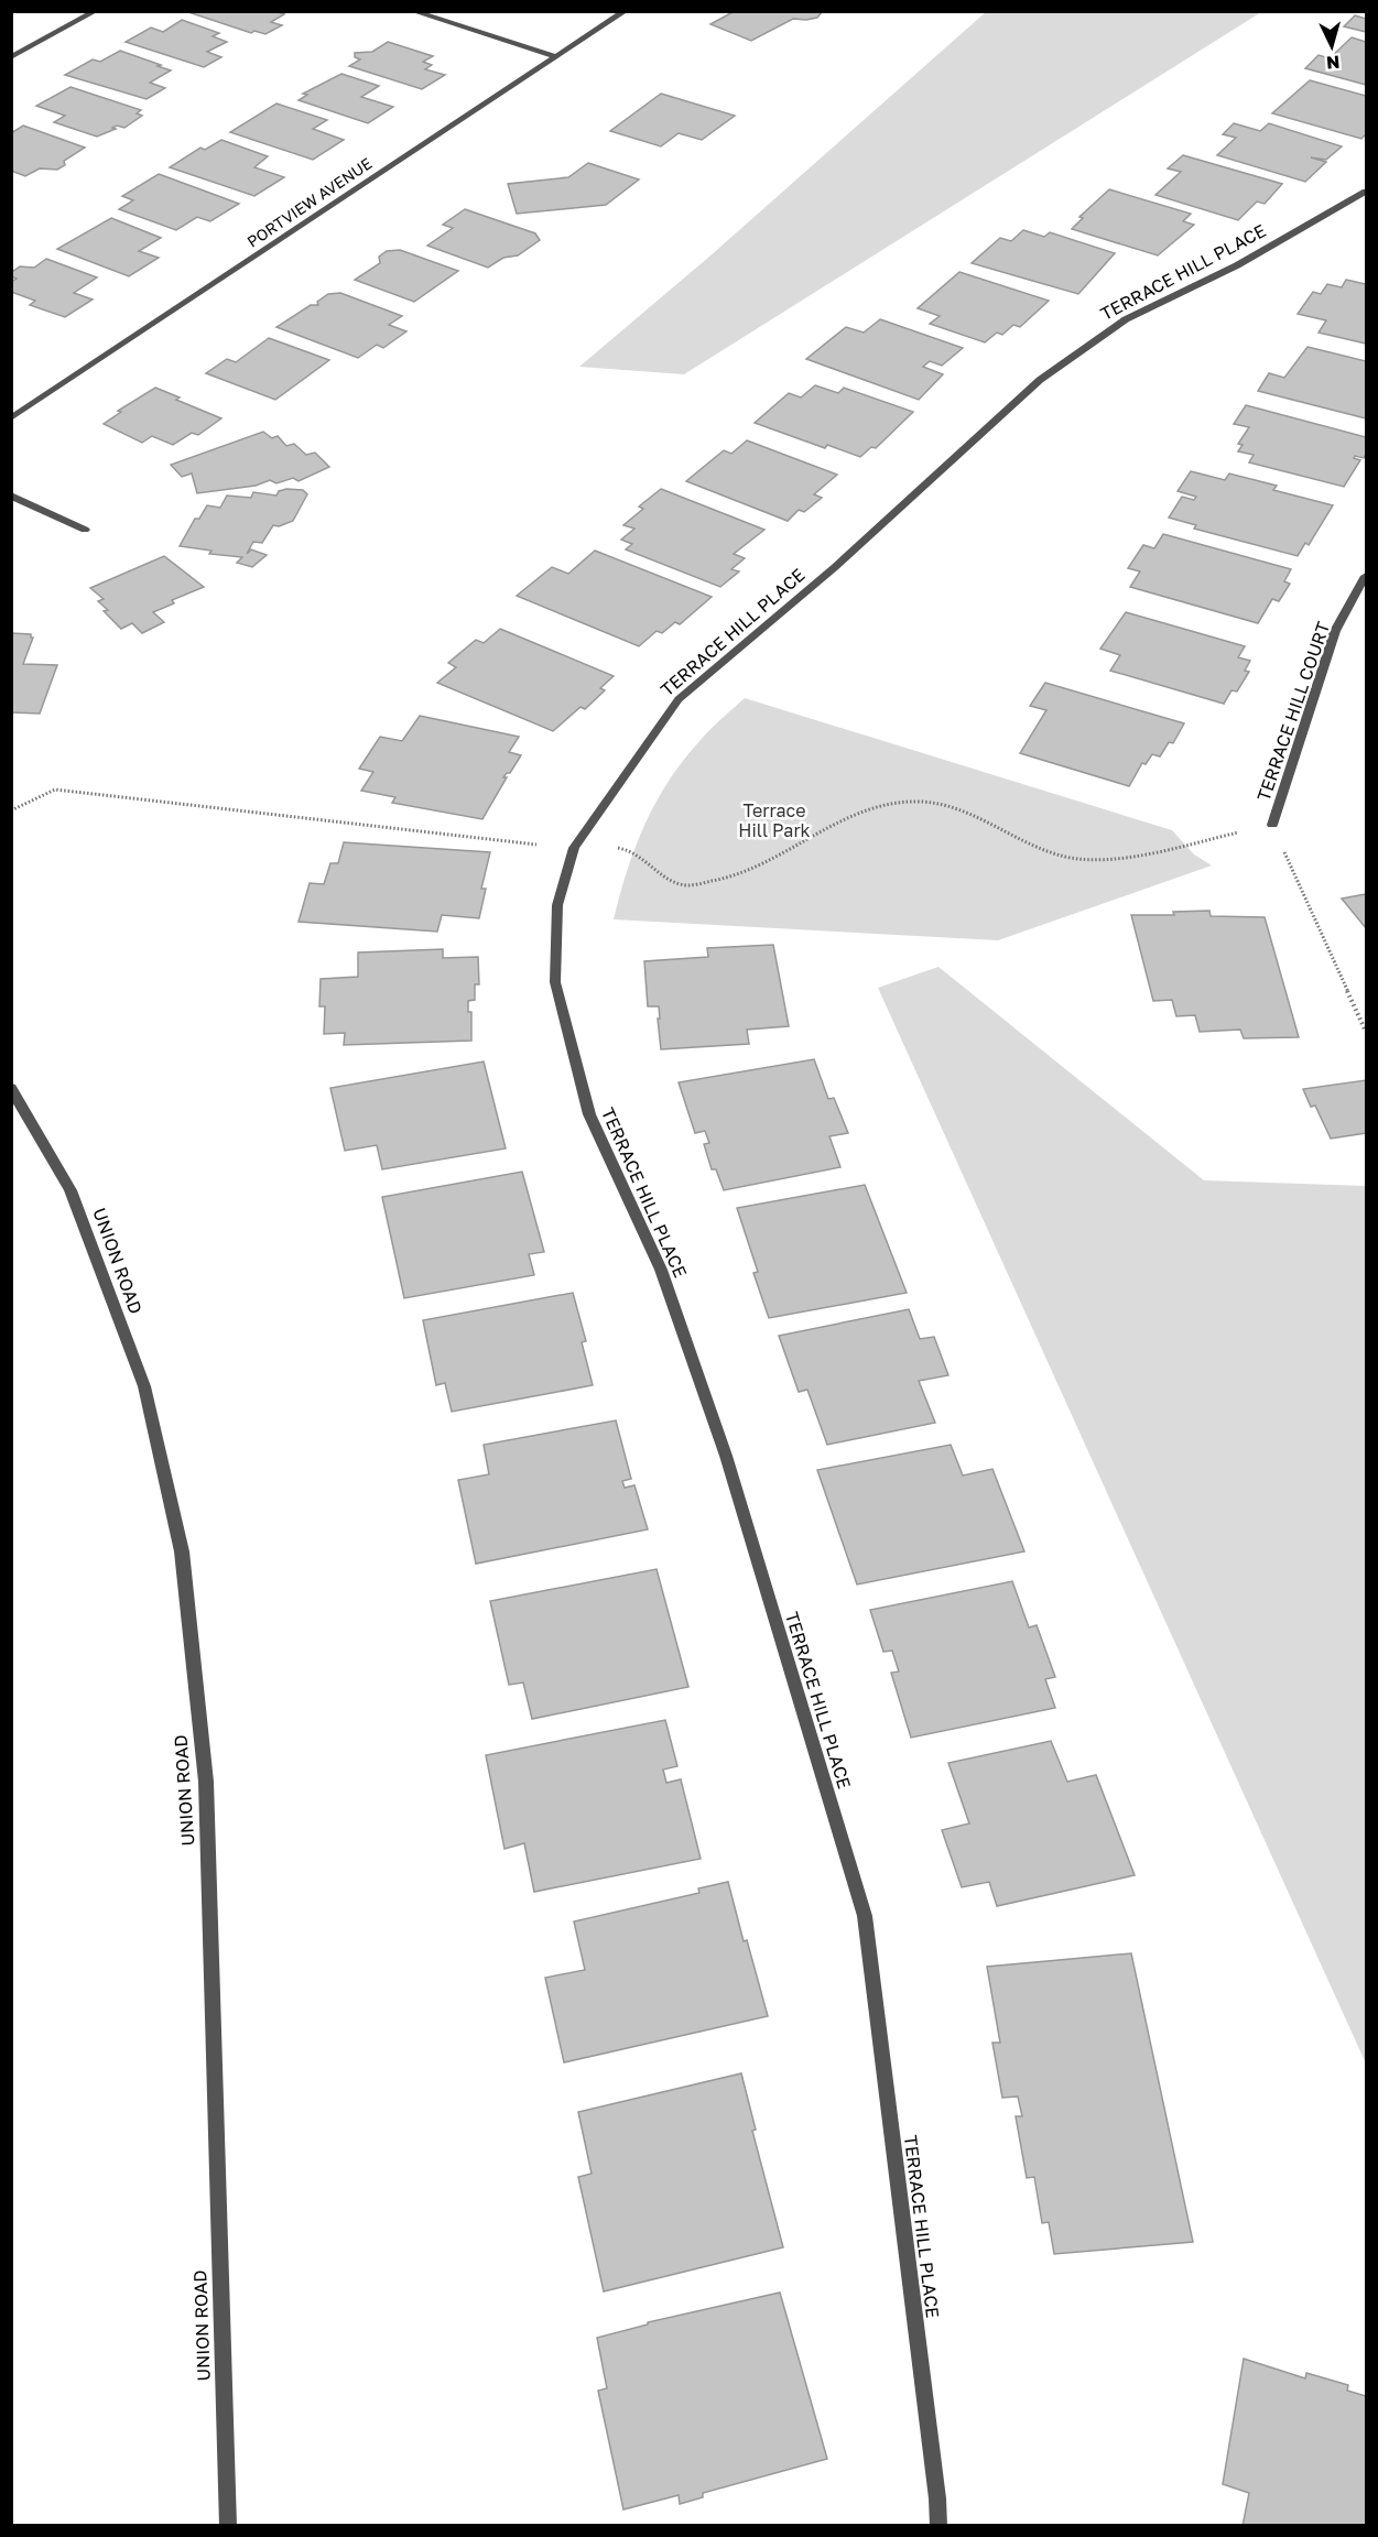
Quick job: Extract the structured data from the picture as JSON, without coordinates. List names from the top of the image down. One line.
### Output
{"streets":{"street":["PORTVIEW AVENUE","TERRACE HILL PLACE","TERRACE HILL COURT","UNION ROAD"]},"parks":["Terrace Hill Park"],"north":"bottom"}
